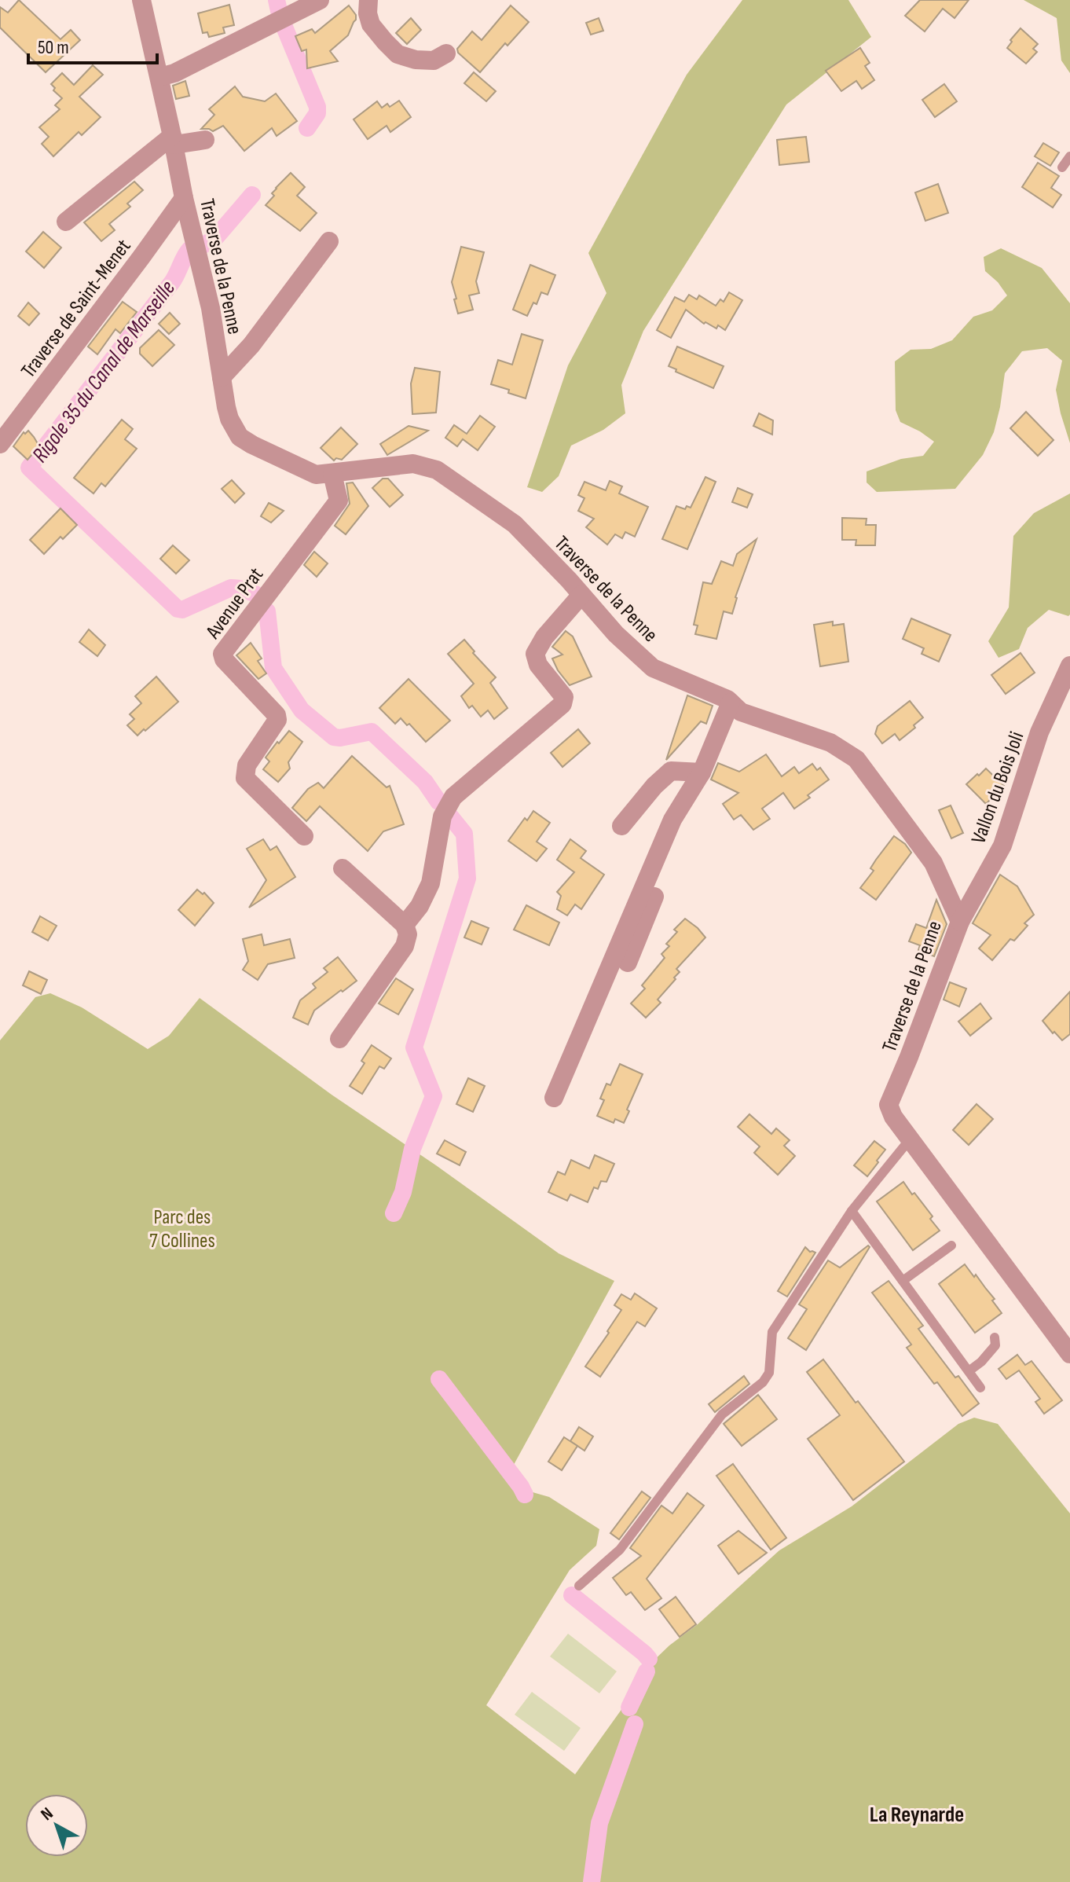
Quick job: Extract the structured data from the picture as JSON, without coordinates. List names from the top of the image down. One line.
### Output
{"streets":{"street":["Traverse de la Penne","Traverse de Saint-Menet","Avenue Prat","Vallon du Bois Joli"]},"crossings":[["Traverse de la Penne","Traverse de Saint-Menet"],["Traverse de la Penne","Avenue Prat"],["Traverse de la Penne","Vallon du Bois Joli"]],"districts":["La Reynarde"],"water":["Rigole 35 du Canal de Marseille"],"parks":["Parc des 7 Collines"],"scale_bar":"50 m","north":"top left"}
